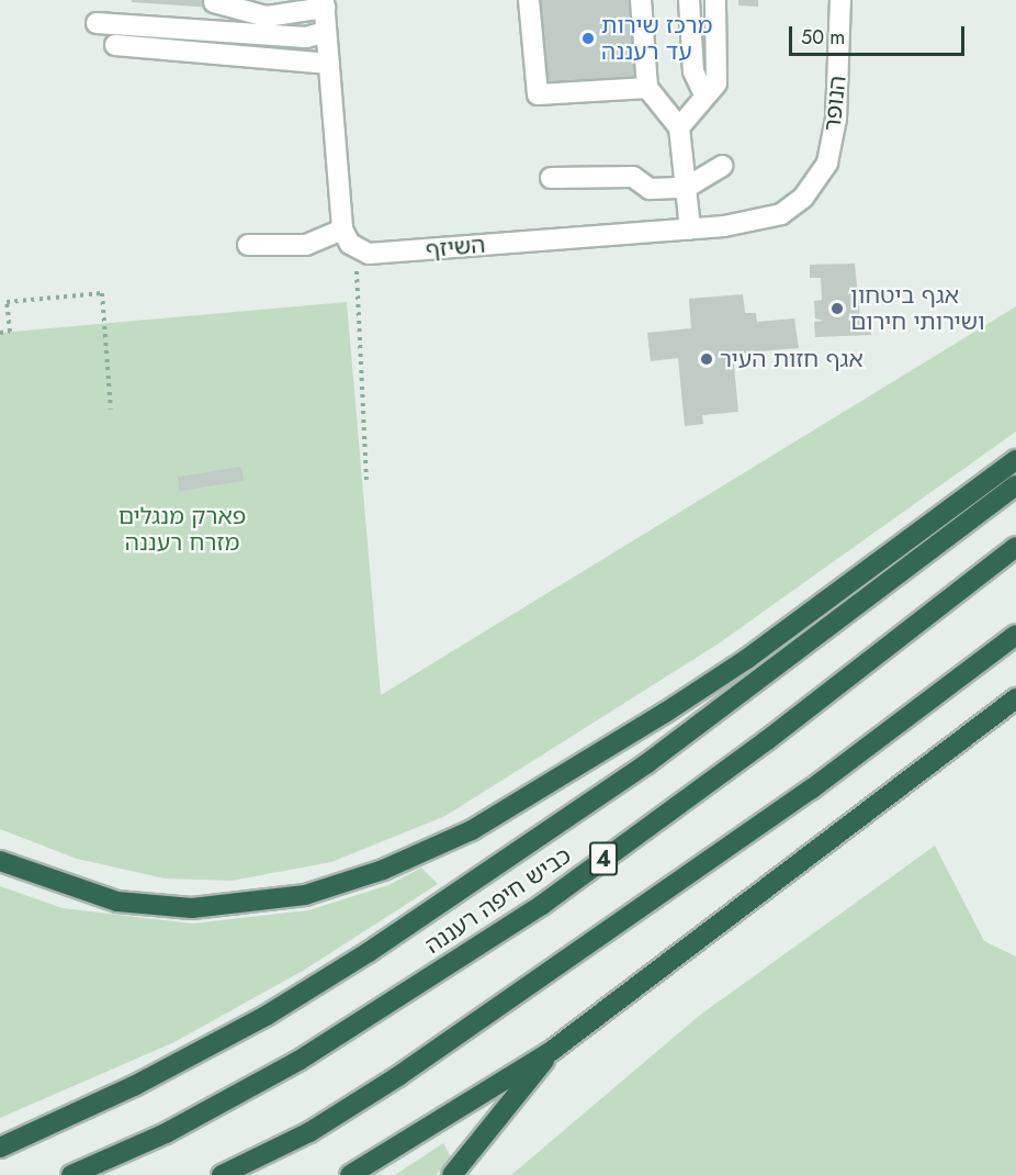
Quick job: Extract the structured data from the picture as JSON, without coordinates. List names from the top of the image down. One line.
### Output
{"streets":{"highway":["4","כביש חיפה רעננה"],"street":["הנופר","השיזף"]},"crossings":[["הנופר","השיזף"]],"parks":["פארק מנגלים מזרח רעננה"],"places":["מרכז שירות עד רעננה","אגף ביטחון ושירותי חירום","אגף חזות העיר"],"scale_bar":"50 m"}
